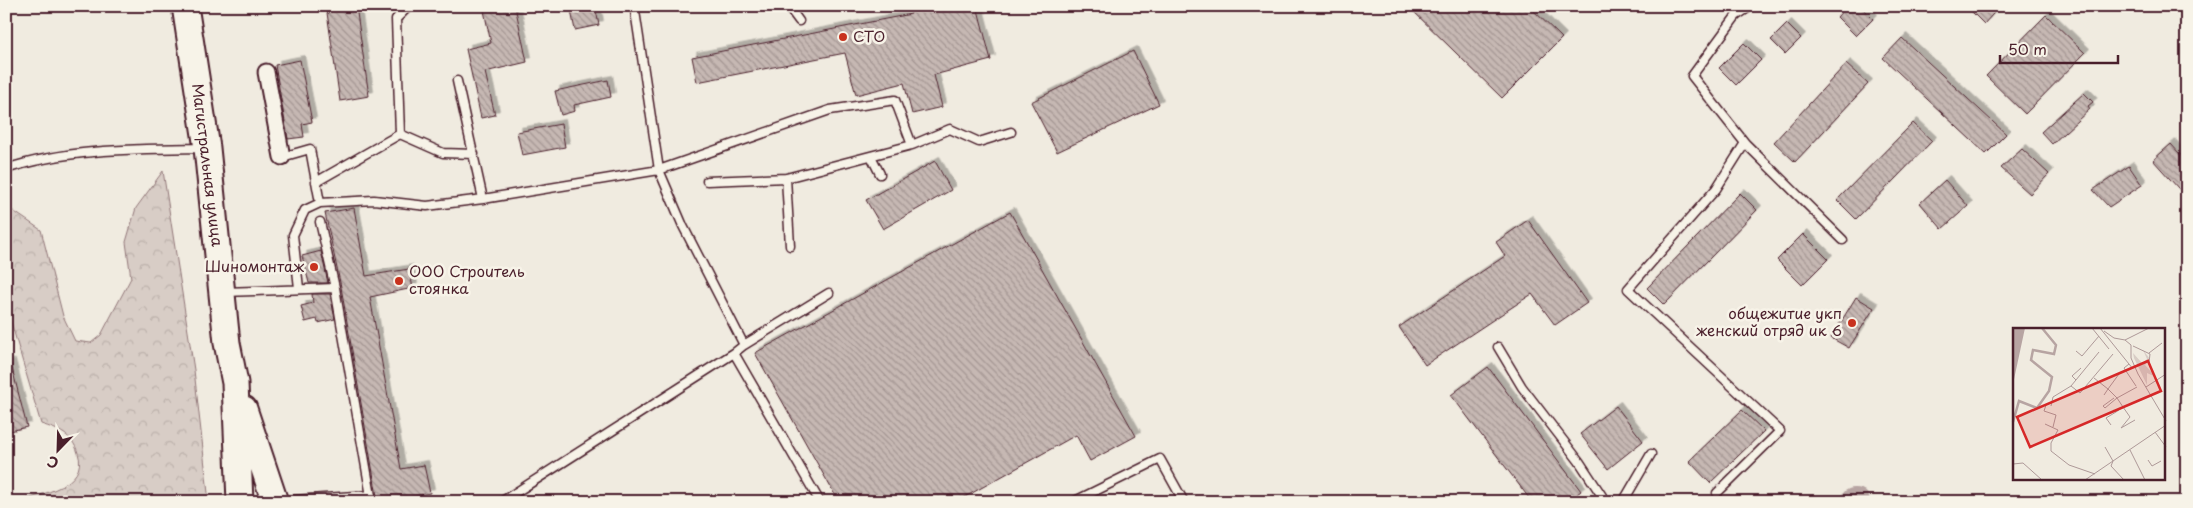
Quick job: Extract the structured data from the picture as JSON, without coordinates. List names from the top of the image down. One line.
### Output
{"streets":{"main road":["Магистральная улица"]},"places":["СТО","Шиномонтаж","ООО Строитель стоянка","общежитие укп женский отряд ик 6"],"scale_bar":"50 m","north":"bottom left"}
